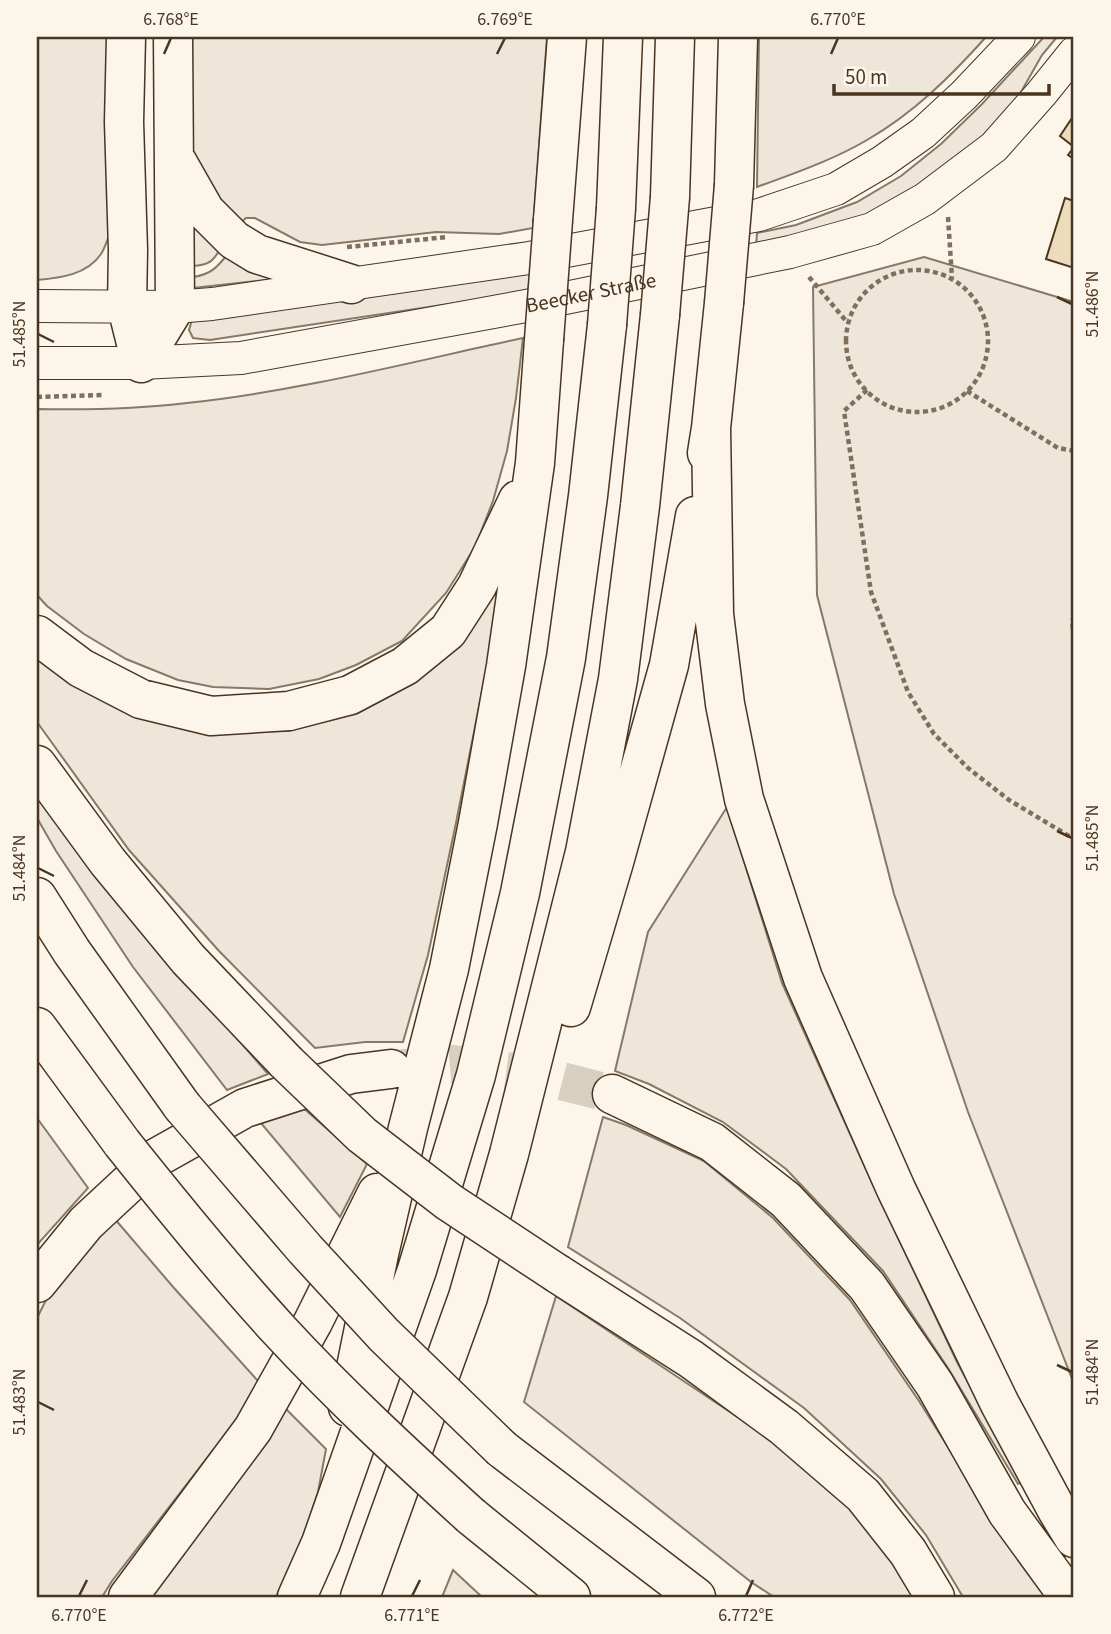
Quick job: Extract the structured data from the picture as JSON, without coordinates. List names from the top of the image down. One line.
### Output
{"streets":{"street":["Beecker Straße"]},"scale_bar":"50 m","coordinates":["6.768°E","6.769°E","6.770°E","51.486°N","51.485°N","51.484°N","51.483°N","6.771°E","6.772°E"]}
